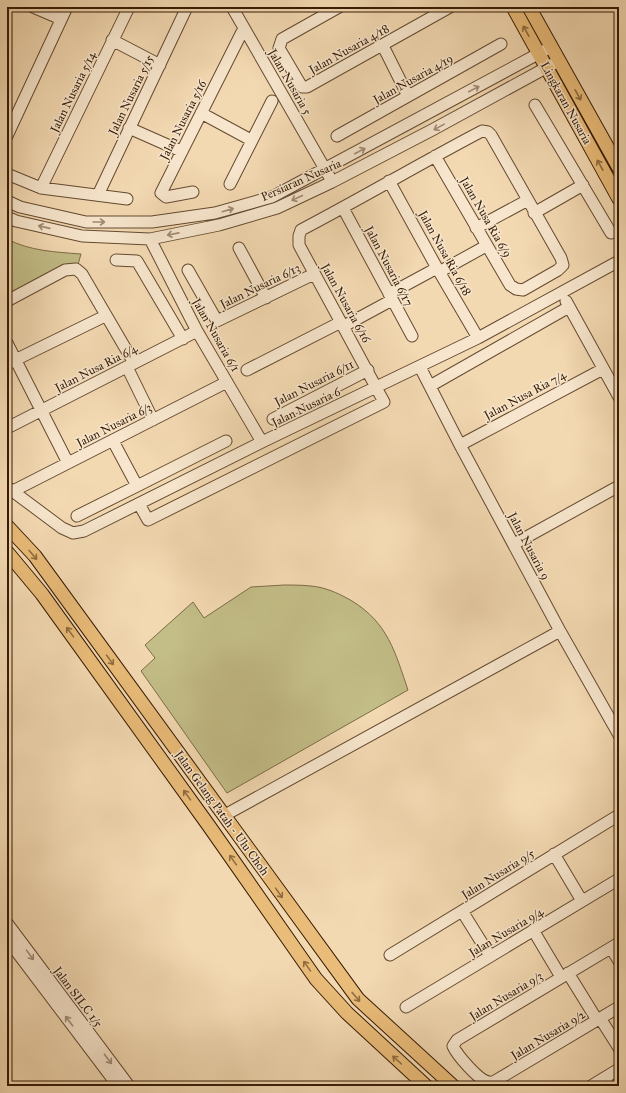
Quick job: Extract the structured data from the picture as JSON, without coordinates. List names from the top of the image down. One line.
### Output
{"streets":{"main road":["Lingkaran Nusaria","Jalan Gelang Patah - Ulu Choh"],"street":["Jalan Nusaria 4/18","Jalan Nusaria 4/19","Jalan Nusaria 5","Jalan Nusaria 5/14","Jalan Nusaria 5/15","Jalan Nusaria 5/16","Persiaran Nusaria","Jalan Nusa Ria 6/9","Jalan Nusa Ria 6/18","Jalan Nusaria 6/17","Jalan Nusaria 6/13","Jalan Nusaria 6/16","Jalan Nusaria 6/1","Jalan Nusa Ria 6/4","Jalan Nusaria 6/11","Jalan Nusa Ria 7/4","Jalan Nusaria 6","Jalan Nusaria 6/3","Jalan Nusaria 9","Jalan Nusaria 9/5","Jalan Nusaria 9/4","Jalan Nusaria 9/3","Jalan SILC 1/5","Jalan Nusaria 9/2"]},"crossings":[["Jalan Nusaria 5","Jalan Nusaria 5/16"],["Jalan Nusaria 5","Persiaran Nusaria"],["Lingkaran Nusaria","Persiaran Nusaria"],["Persiaran Nusaria","Jalan Nusaria 6/1"],["Jalan Nusa Ria 6/18","Jalan Nusaria 6"],["Jalan Nusaria 6/17","Jalan Nusaria 6/16"],["Jalan Nusaria 6/13","Jalan Nusaria 6/16"],["Jalan Nusaria 6/16","Jalan Nusaria 6/11"],["Jalan Nusaria 6/16","Jalan Nusaria 6"],["Jalan Nusaria 6/1","Jalan Nusa Ria 6/4"],["Jalan Nusaria 6/1","Jalan Nusaria 6"],["Jalan Nusaria 6/1","Jalan Nusaria 6/3"],["Jalan Nusa Ria 7/4","Jalan Nusaria 9"],["Jalan Nusaria 6","Jalan Nusaria 6/3"],["Jalan Nusaria 6","Jalan Nusaria 9"],["Jalan Nusaria 9/3","Jalan Nusaria 9/2"]]}
